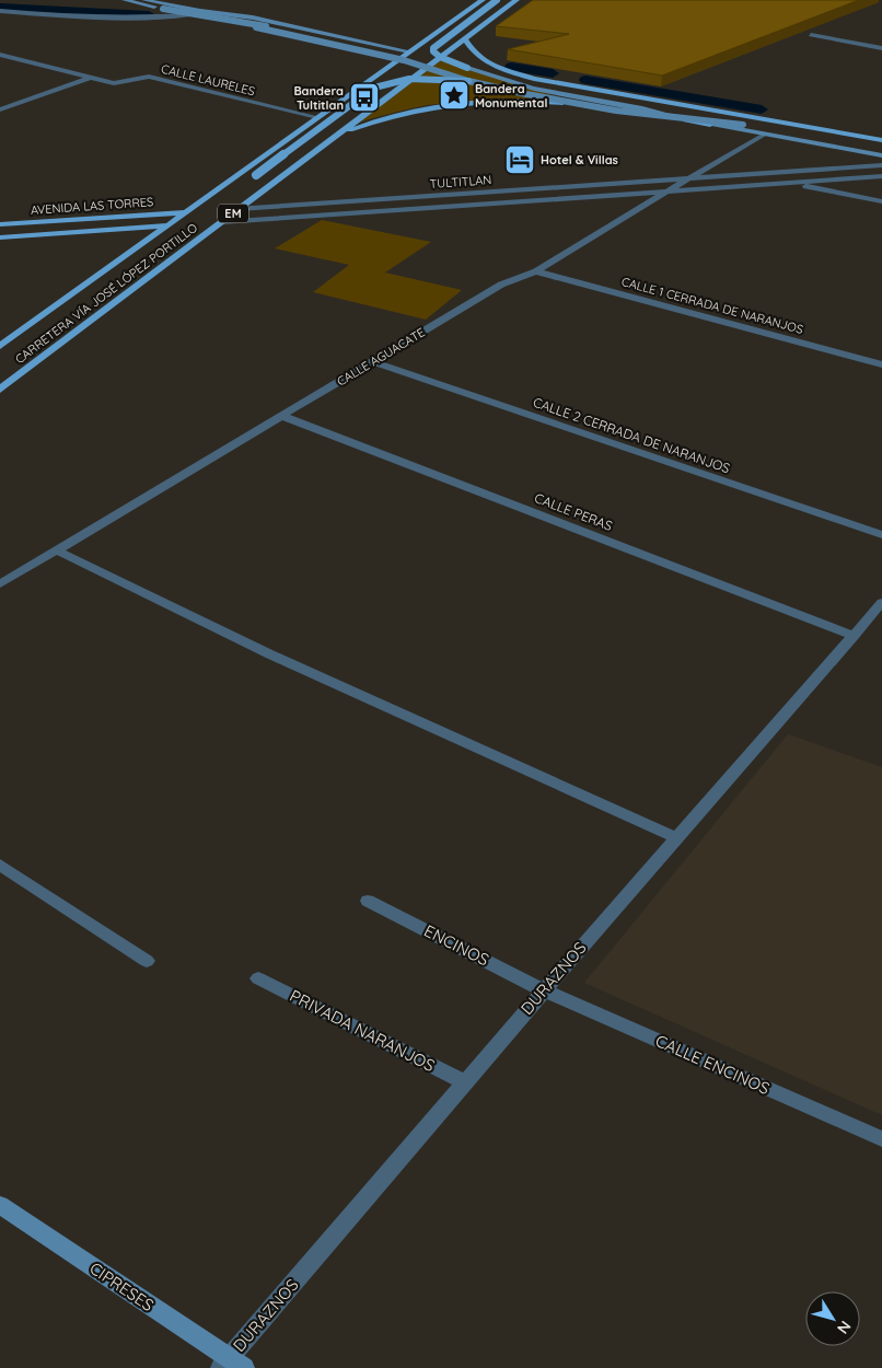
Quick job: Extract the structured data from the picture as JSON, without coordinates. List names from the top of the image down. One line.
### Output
{"streets":{"main road":["AVENIDA LAS TORRES","EM","CARRETERA VÍA JOSÉ LÓPEZ PORTILLO"],"street":["CALLE LAURELES","TULTITLAN","CALLE 1 CERRADA DE NARANJOS","CALLE AGUACATE","CALLE 2 CERRADA DE NARANJOS","CALLE PERAS","ENCINOS","DURAZNOS","PRIVADA NARANJOS","CALLE ENCINOS","CIPRESES"]},"crossings":[["CALLE LAURELES","CARRETERA VÍA JOSÉ LÓPEZ PORTILLO"],["TULTITLAN","CARRETERA VÍA JOSÉ LÓPEZ PORTILLO"],["TULTITLAN","CALLE AGUACATE"],["AVENIDA LAS TORRES","CARRETERA VÍA JOSÉ LÓPEZ PORTILLO"],["CALLE 1 CERRADA DE NARANJOS","CALLE AGUACATE"],["CALLE AGUACATE","CALLE 2 CERRADA DE NARANJOS"],["CALLE AGUACATE","CALLE PERAS"],["CALLE PERAS","DURAZNOS"],["ENCINOS","DURAZNOS"],["ENCINOS","CALLE ENCINOS"],["DURAZNOS","PRIVADA NARANJOS"],["DURAZNOS","CALLE ENCINOS"],["DURAZNOS","CIPRESES"]],"places":{"place":["Bandera Monumental"],"bus stop":["Bandera Tultitlan"],"hotel":["Hotel & Villas"]},"north":"bottom right"}
